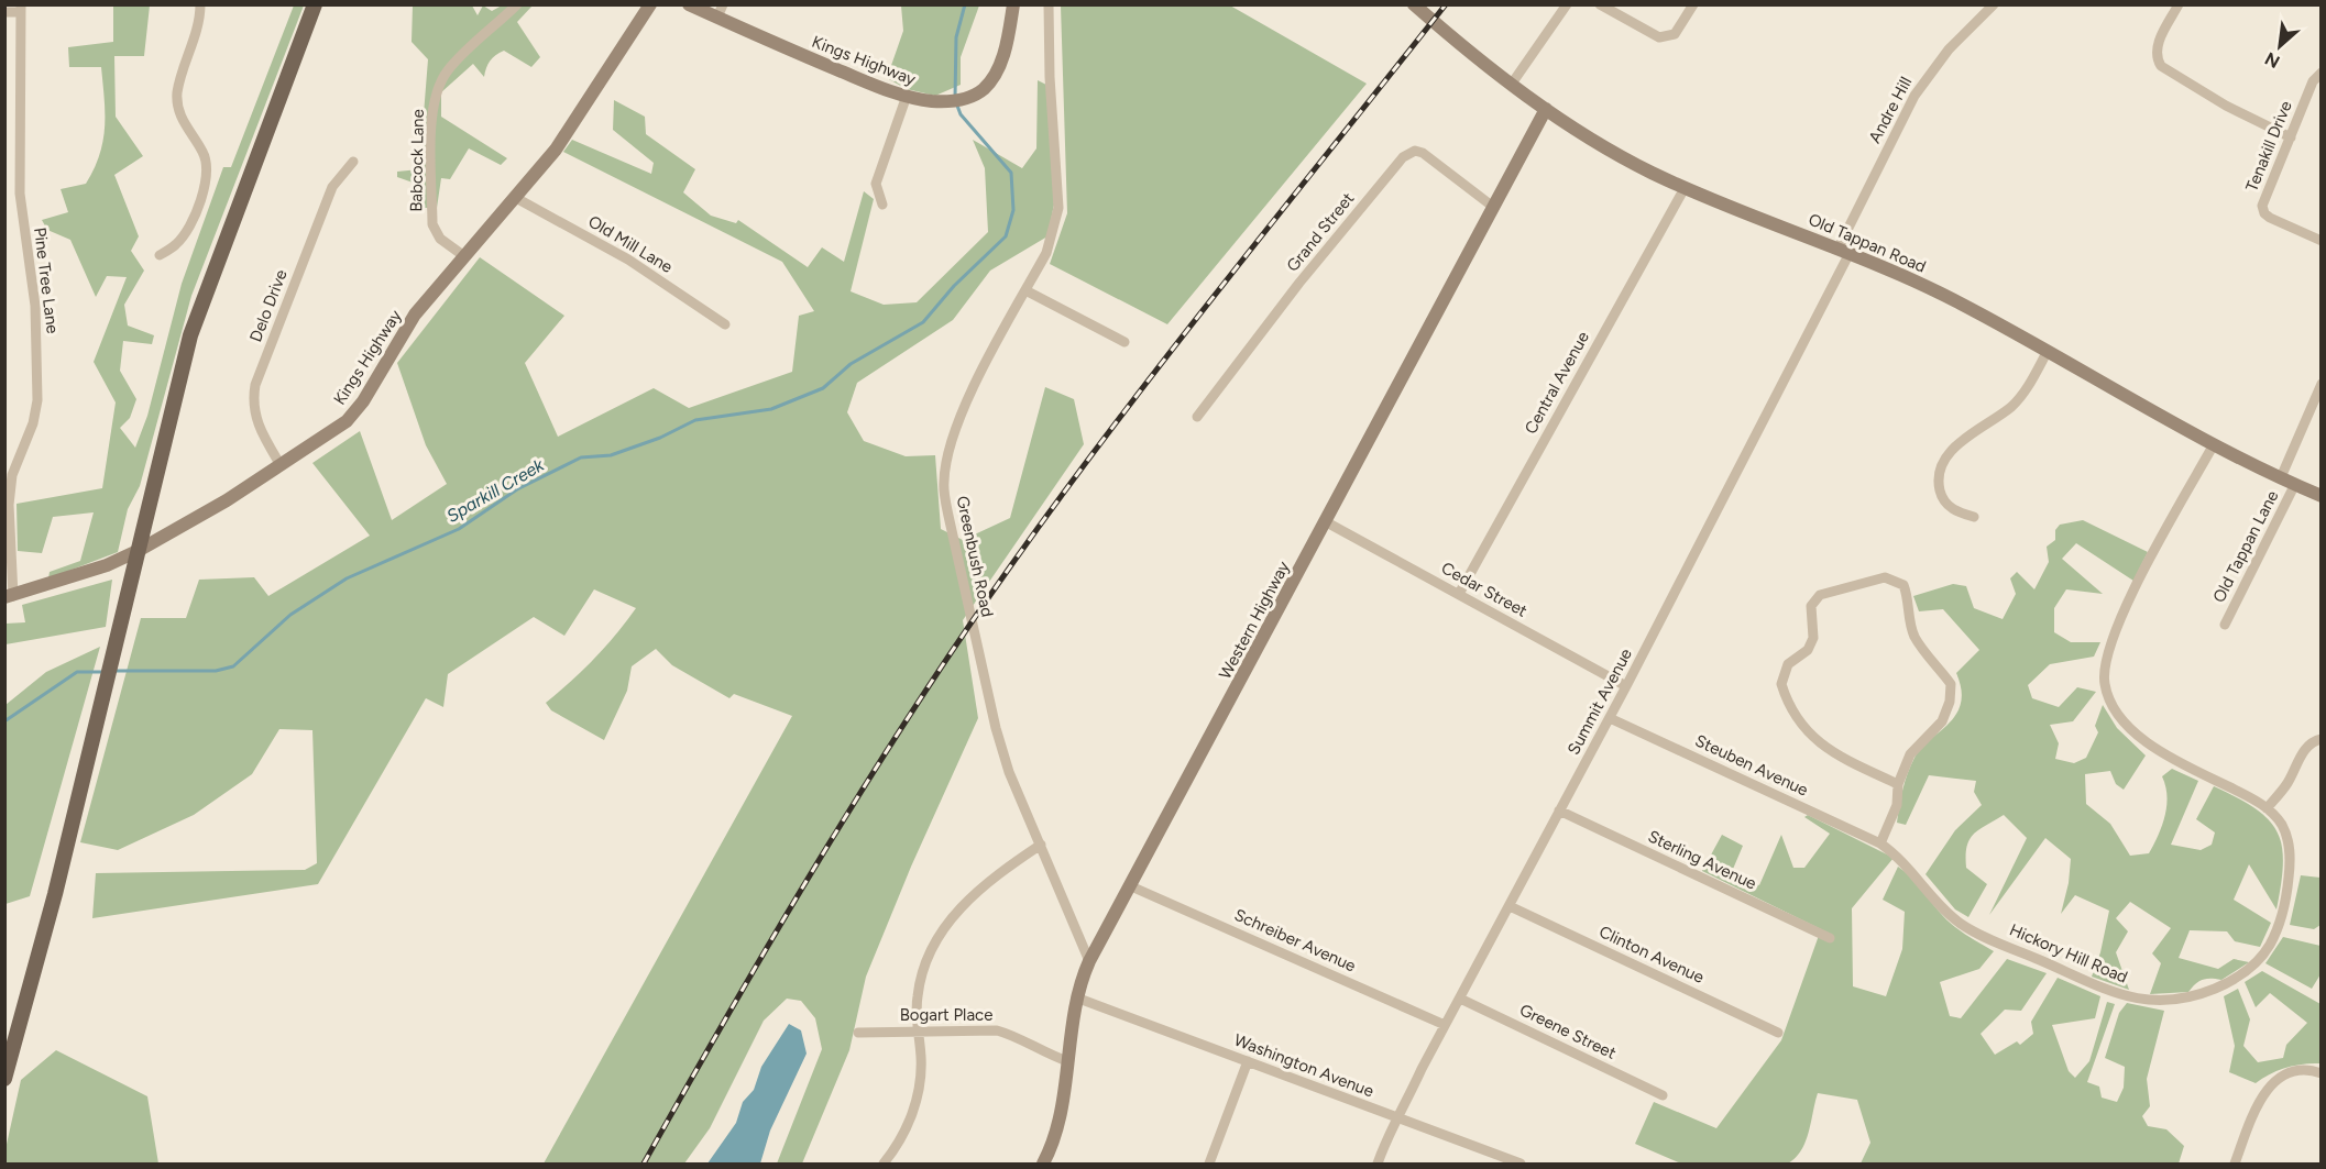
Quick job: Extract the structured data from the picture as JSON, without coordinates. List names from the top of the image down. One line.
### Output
{"streets":{"street":["Kings Highway","Andre Hill","Tenakill Drive","Babcock Lane","Grand Street","Old Tappan Road","Old Mill Lane","Pine Tree Lane","Delo Drive","Central Avenue","Old Tappan Lane","Greenbush Road","Cedar Street","Western Highway","Summit Avenue","Steuben Avenue","Sterling Avenue","Schreiber Avenue","Hickory Hill Road","Clinton Avenue","Bogart Place","Greene Street","Washington Avenue"]},"crossings":[["Kings Highway","Babcock Lane"],["Kings Highway","Old Mill Lane"],["Kings Highway","Pine Tree Lane"],["Kings Highway","Delo Drive"],["Andre Hill","Old Tappan Road"],["Andre Hill","Summit Avenue"],["Grand Street","Western Highway"],["Old Tappan Road","Central Avenue"],["Old Tappan Road","Old Tappan Lane"],["Old Tappan Road","Western Highway"],["Old Tappan Road","Summit Avenue"],["Old Tappan Road","Hickory Hill Road"],["Central Avenue","Cedar Street"],["Greenbush Road","Western Highway"],["Cedar Street","Western Highway"],["Cedar Street","Summit Avenue"],["Western Highway","Schreiber Avenue"],["Western Highway","Bogart Place"],["Western Highway","Washington Avenue"],["Summit Avenue","Steuben Avenue"],["Summit Avenue","Sterling Avenue"],["Summit Avenue","Schreiber Avenue"],["Summit Avenue","Clinton Avenue"],["Summit Avenue","Greene Street"],["Summit Avenue","Washington Avenue"],["Steuben Avenue","Hickory Hill Road"]],"water":["Sparkill Creek"],"north":"bottom left"}
